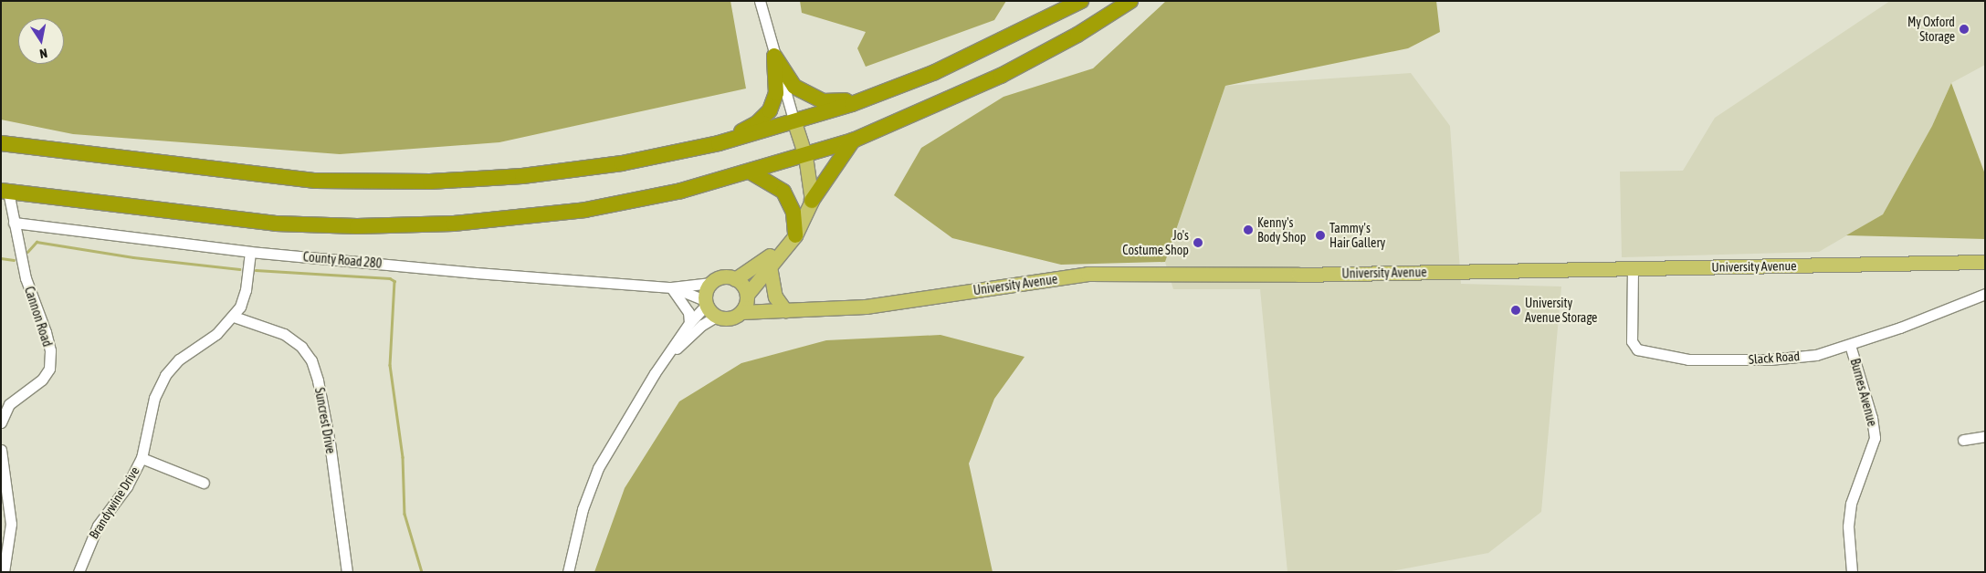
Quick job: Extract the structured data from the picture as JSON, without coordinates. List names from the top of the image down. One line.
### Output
{"streets":{"main road":["University Avenue"],"street":["County Road 280","Cannon Road","Slack Road","Burnes Avenue","Suncrest Drive","Brandywine Drive"]},"crossings":[["County Road 280","Cannon Road"],["County Road 280","Brandywine Drive"],["University Avenue","Slack Road"],["Slack Road","Burnes Avenue"],["Suncrest Drive","Brandywine Drive"]],"places":["My Oxford Storage","Kenny's Body Shop","Tammy's Hair Gallery","Jo's Costume Shop","University Avenue Storage"],"north":"bottom"}
